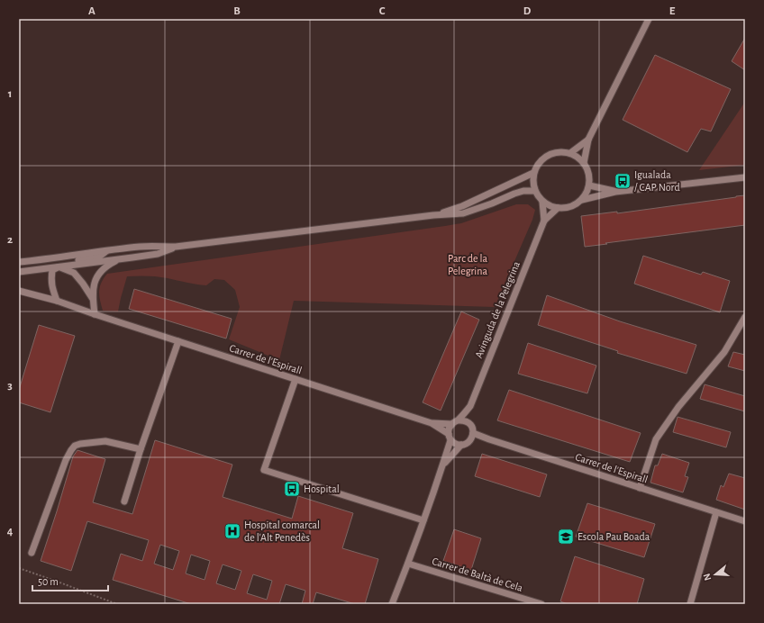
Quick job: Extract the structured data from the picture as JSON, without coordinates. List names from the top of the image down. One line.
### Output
{"streets":{"street":["Avinguda de la Pelegrina","Carrer de l'Espirall","Carrer de Baltà de Cela"]},"crossings":[["Avinguda de la Pelegrina","Carrer de l'Espirall"]],"parks":["Parc de la Pelegrina"],"places":{"bus stop":["Igualada / CAP Nord","Hospital"],"hospital":["Hospital comarcal de l'Alt Penedès"],"school or university":["Escola Pau Boada"]},"scale_bar":"50 m","north":"left","grid":{"columns":["A","B","C","D","E"],"rows":["1","2","3","4"]}}
